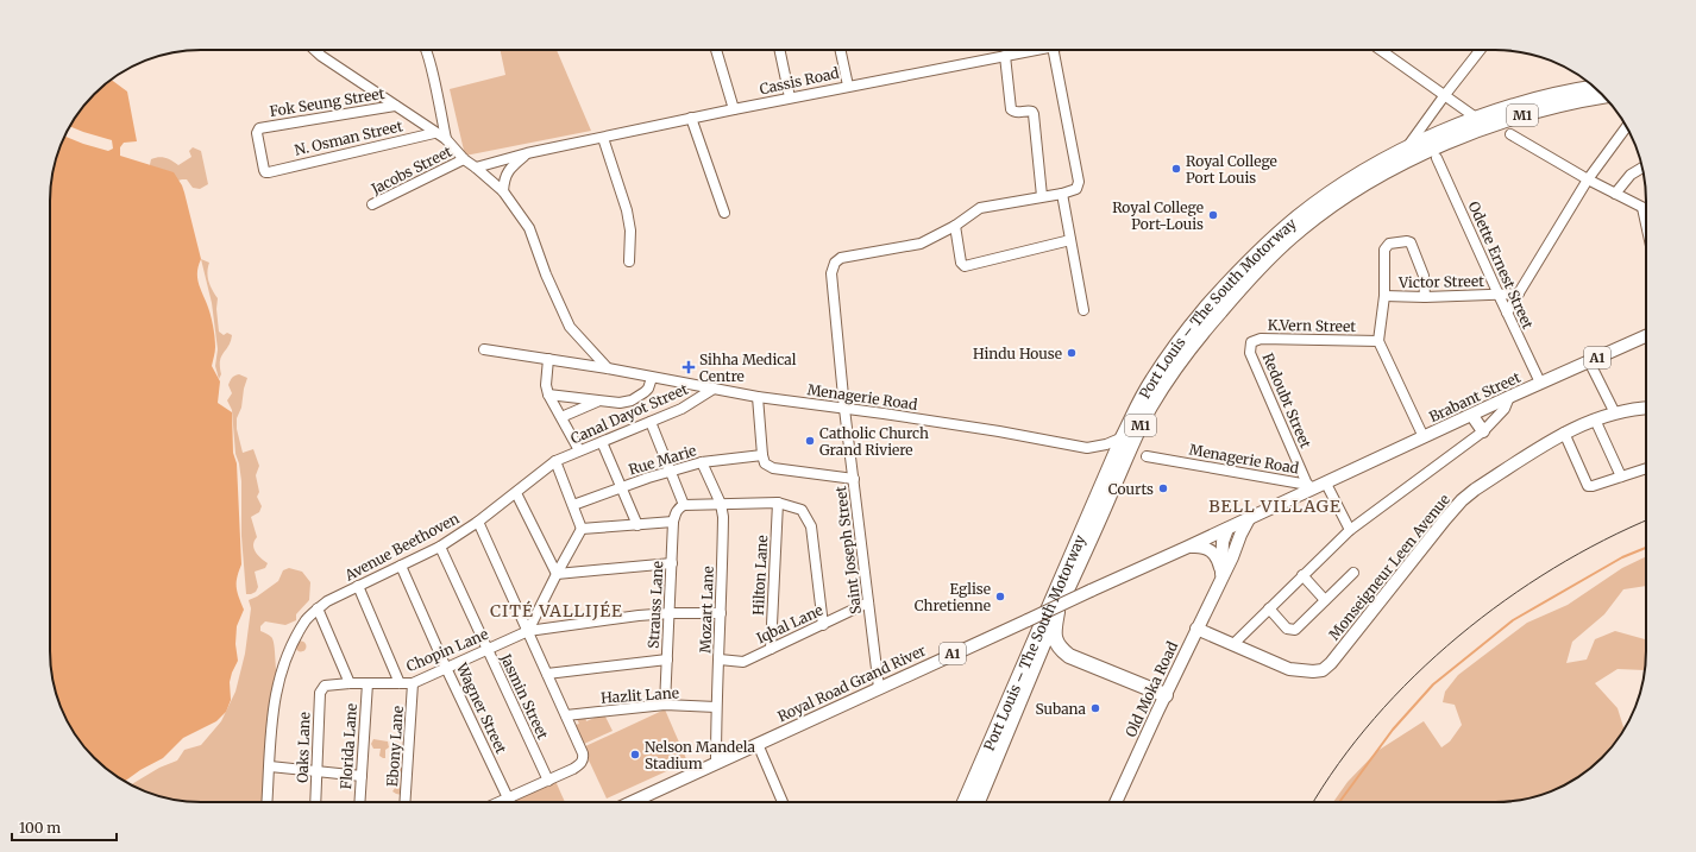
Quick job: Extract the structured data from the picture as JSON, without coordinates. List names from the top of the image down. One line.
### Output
{"streets":{"highway":["M1","Port Louis – The South Motorway"],"main road":["A1","Brabant Street","Monseigneur Leen Avenue","Royal Road Grand River","Old Moka Road"],"street":["Cassis Road","Fok Seung Street","N. Osman Street","Jacobs Street","Odette Ernest Street","Victor Street","K.Vern Street","Menagerie Road","Redoubt Street","Canal Dayot Street","Rue Marie","Avenue Beethoven","Saint Joseph Street","Hilton Lane","Strauss Lane","Mozart Lane","Iqbal Lane","Chopin Lane","Hazlit Lane","Jasmin Street","Wagner Street","Florida Lane","Ebony Lane","Oaks Lane"]},"crossings":[["Fok Seung Street","N. Osman Street"],["Odette Ernest Street","Victor Street"],["Odette Ernest Street","Brabant Street"],["Port Louis – The South Motorway","Menagerie Road"],["K.Vern Street","Redoubt Street"],["Menagerie Road","Brabant Street"],["Menagerie Road","Redoubt Street"],["Menagerie Road","Canal Dayot Street"],["Menagerie Road","Saint Joseph Street"],["Menagerie Road","Royal Road Grand River"],["Brabant Street","Redoubt Street"],["Brabant Street","Royal Road Grand River"],["Redoubt Street","Royal Road Grand River"],["Canal Dayot Street","Avenue Beethoven"],["Rue Marie","Mozart Lane"],["Avenue Beethoven","Jasmin Street"],["Avenue Beethoven","Wagner Street"],["Saint Joseph Street","Iqbal Lane"],["Saint Joseph Street","Royal Road Grand River"],["Monseigneur Leen Avenue","Old Moka Road"],["Hilton Lane","Iqbal Lane"],["Strauss Lane","Chopin Lane"],["Strauss Lane","Hazlit Lane"],["Mozart Lane","Iqbal Lane"],["Mozart Lane","Chopin Lane"],["Mozart Lane","Royal Road Grand River"],["Mozart Lane","Hazlit Lane"],["Chopin Lane","Jasmin Street"],["Chopin Lane","Wagner Street"],["Chopin Lane","Florida Lane"],["Chopin Lane","Ebony Lane"],["Chopin Lane","Oaks Lane"],["Royal Road Grand River","Old Moka Road"]],"districts":["BELL VILLAGE","CITÉ VALLIJÉE"],"places":{"other":["Royal College Port Louis","Royal College Port-Louis","Hindu House","Catholic Church Grand Riviere","Courts","Eglise Chretienne","Subana","Nelson Mandela Stadium"],"health":["Sihha Medical Centre"]},"scale_bar":"100 m"}
